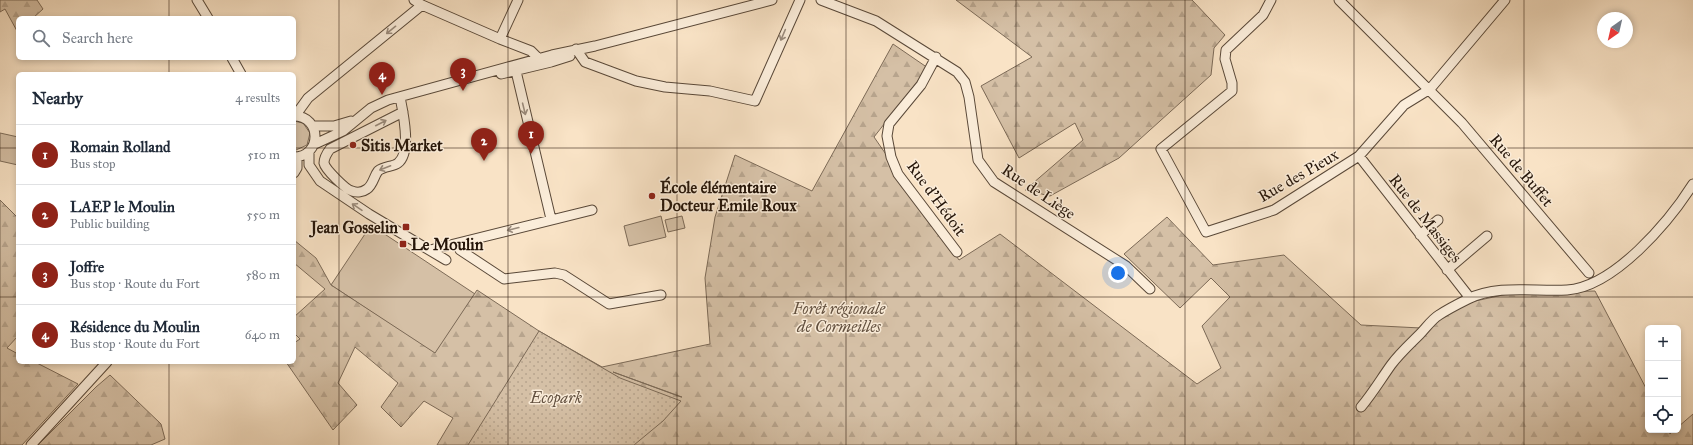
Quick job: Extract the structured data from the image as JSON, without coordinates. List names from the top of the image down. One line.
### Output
{"streets":{"street":["Rue de Buffet","Rue des Pieux","Rue de Liège","Rue d'Hédoit","Rue de Massiges"]},"crossings":[["Rue de Buffet","Rue des Pieux"],["Rue des Pieux","Rue de Massiges"],["Rue de Liège","Rue d'Hédoit"]],"parks":["Forêt régionale de Cormeilles","Ecopark"],"places":{"other":["Sitis Market","École élémentaire Docteur Emile Roux"],"transit":["Jean Gosselin","Le Moulin"]},"north":"bottom left","page":{"search":"Search here","pins":["3","4","1","2"],"heading":["Nearby","4 results"],"list":[{"mark":"1","name":"Romain Rolland","note":"Bus stop","value":"510 m"},{"mark":"2","name":"LAEP le Moulin","note":"Public building","value":"550 m"},{"mark":"3","name":"Joffre","note":"Bus stop · Route du Fort","value":"580 m"},{"mark":"4","name":"Résidence du Moulin","note":"Bus stop · Route du Fort","value":"640 m"}],"map_buttons":["+","−"]}}
